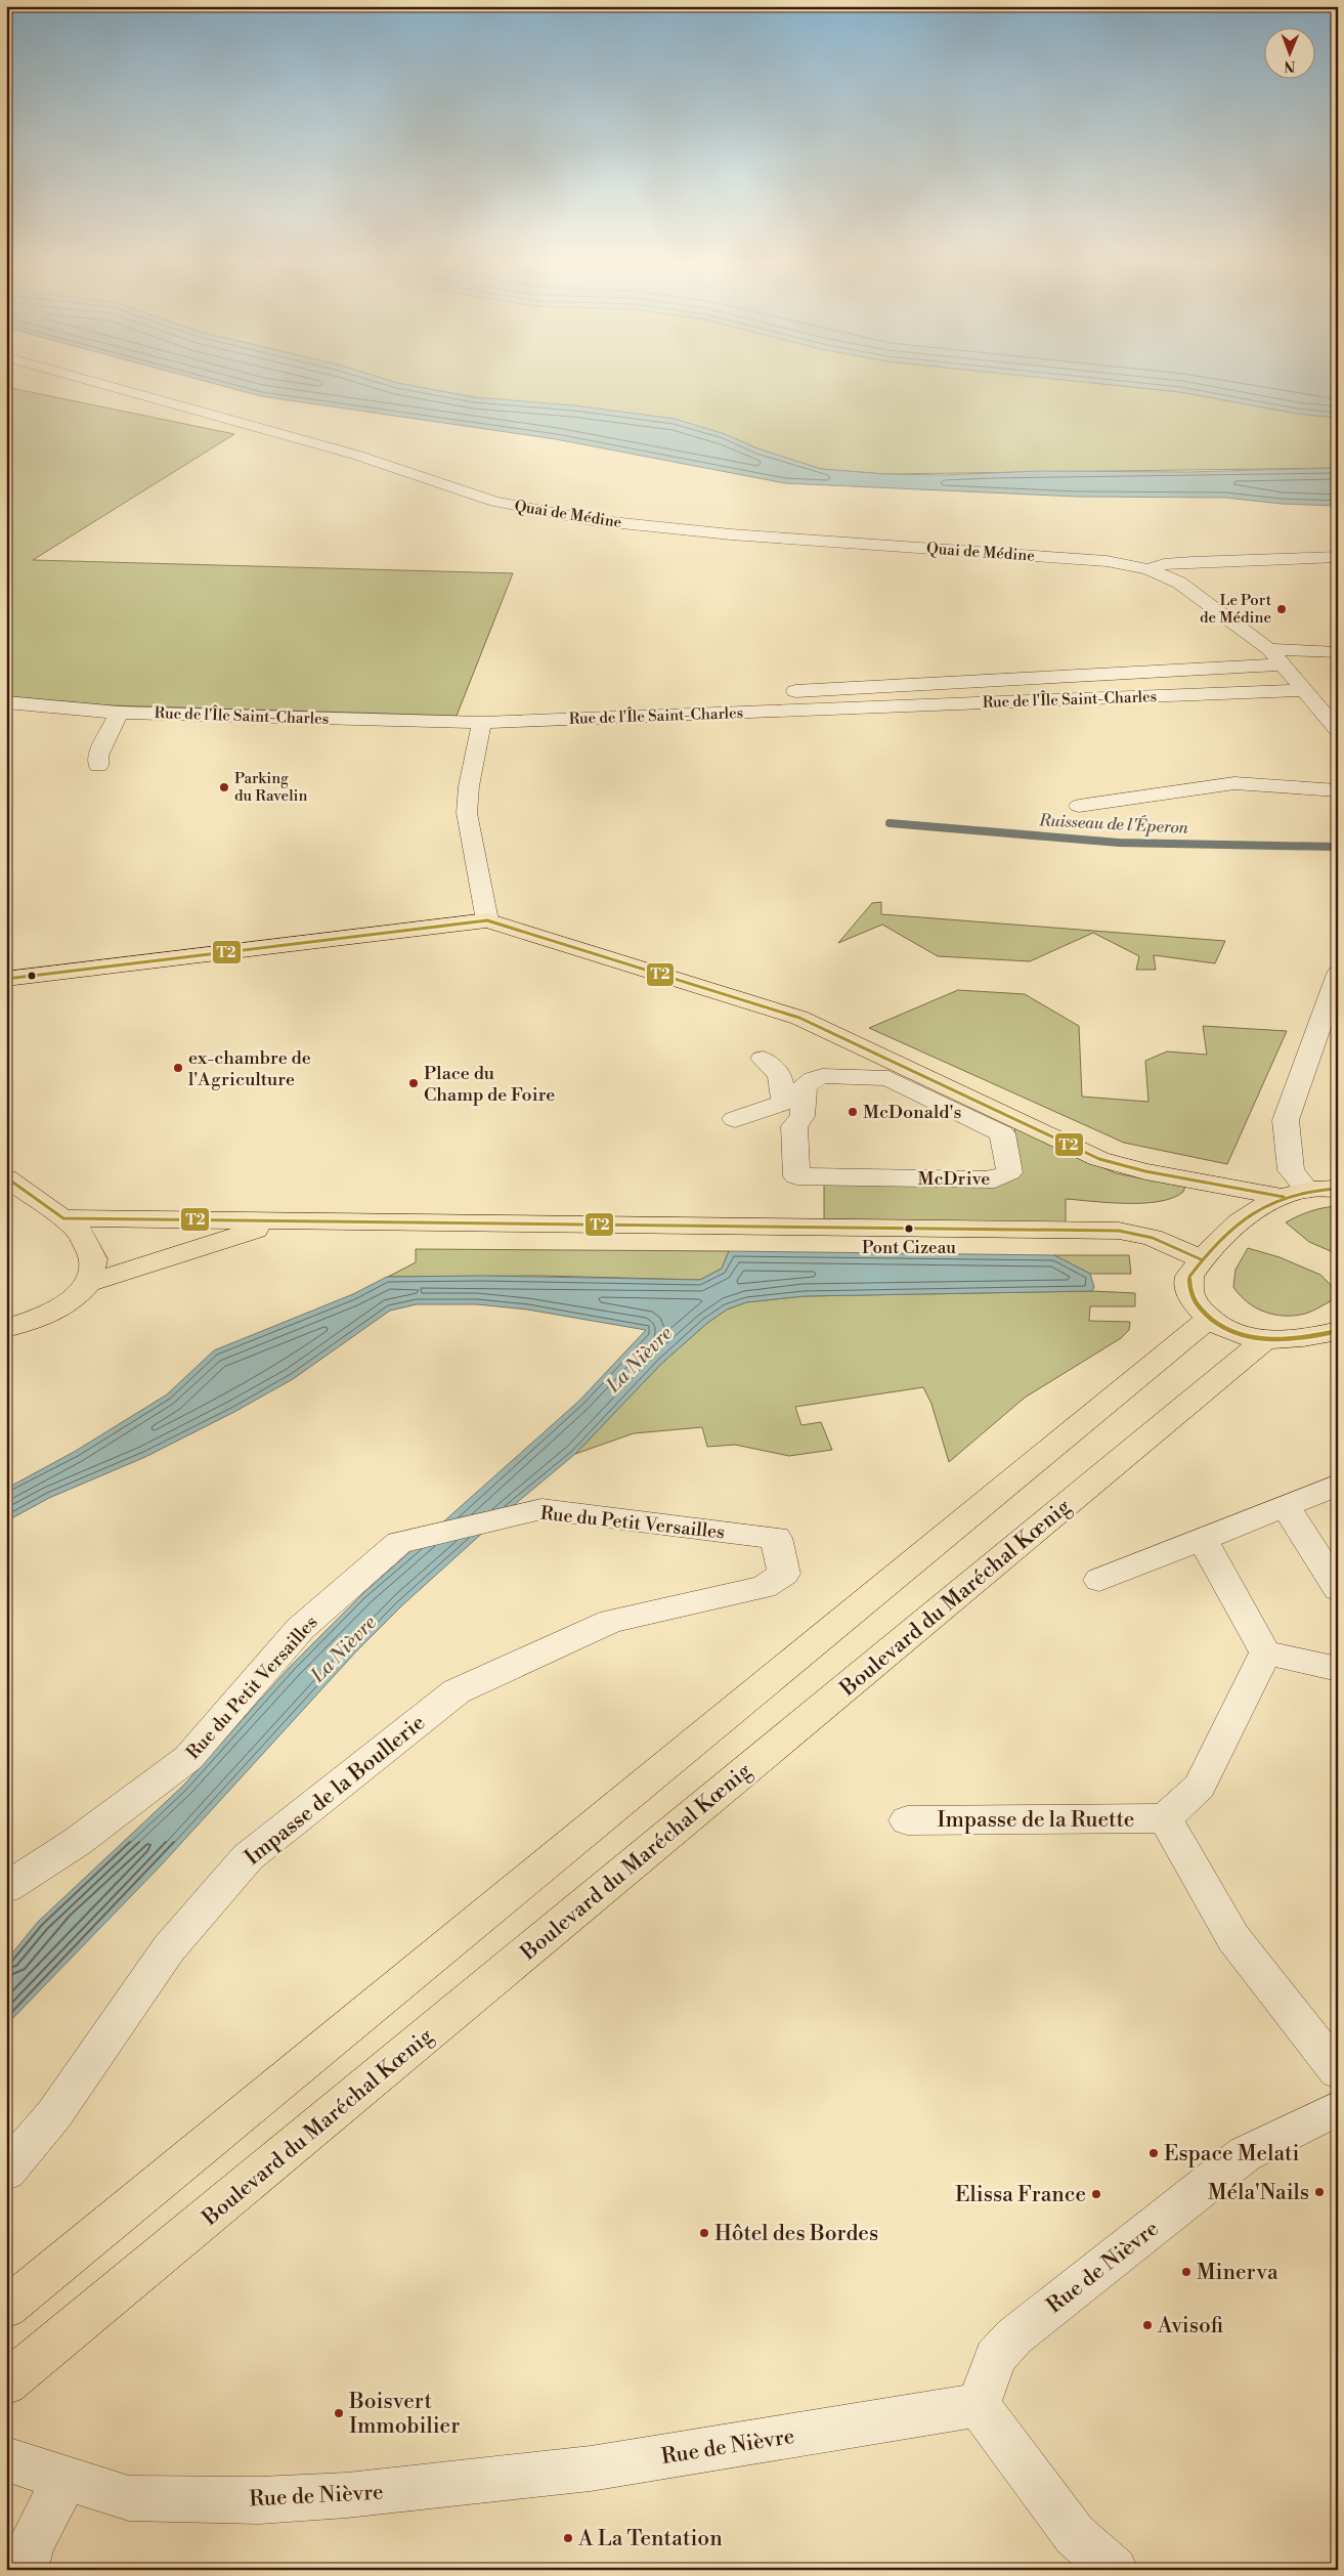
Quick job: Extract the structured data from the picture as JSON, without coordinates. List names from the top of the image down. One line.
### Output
{"streets":{"main road":["Boulevard du Maréchal Kœnig"],"street":["Quai de Médine","Rue de l'Île Saint-Charles","McDrive","Rue du Petit Versailles","Impasse de la Boullerie","Impasse de la Ruette","Rue de Nièvre"]},"crossings":[["Rue du Petit Versailles","Impasse de la Boullerie"]],"water":["Ruisseau de l'Éperon","La Nièvre"],"places":["Le Port de Médine","Parking du Ravelin","ex-chambre de l'Agriculture","Place du Champ de Foire","McDonald's","Pont Cizeau","Espace Melati","Méla'Nails","Elissa France","Hôtel des Bordes","Minerva","Avisofi","Boisvert Immobilier","A La Tentation"],"lines":["transit line T2"],"north":"bottom"}
